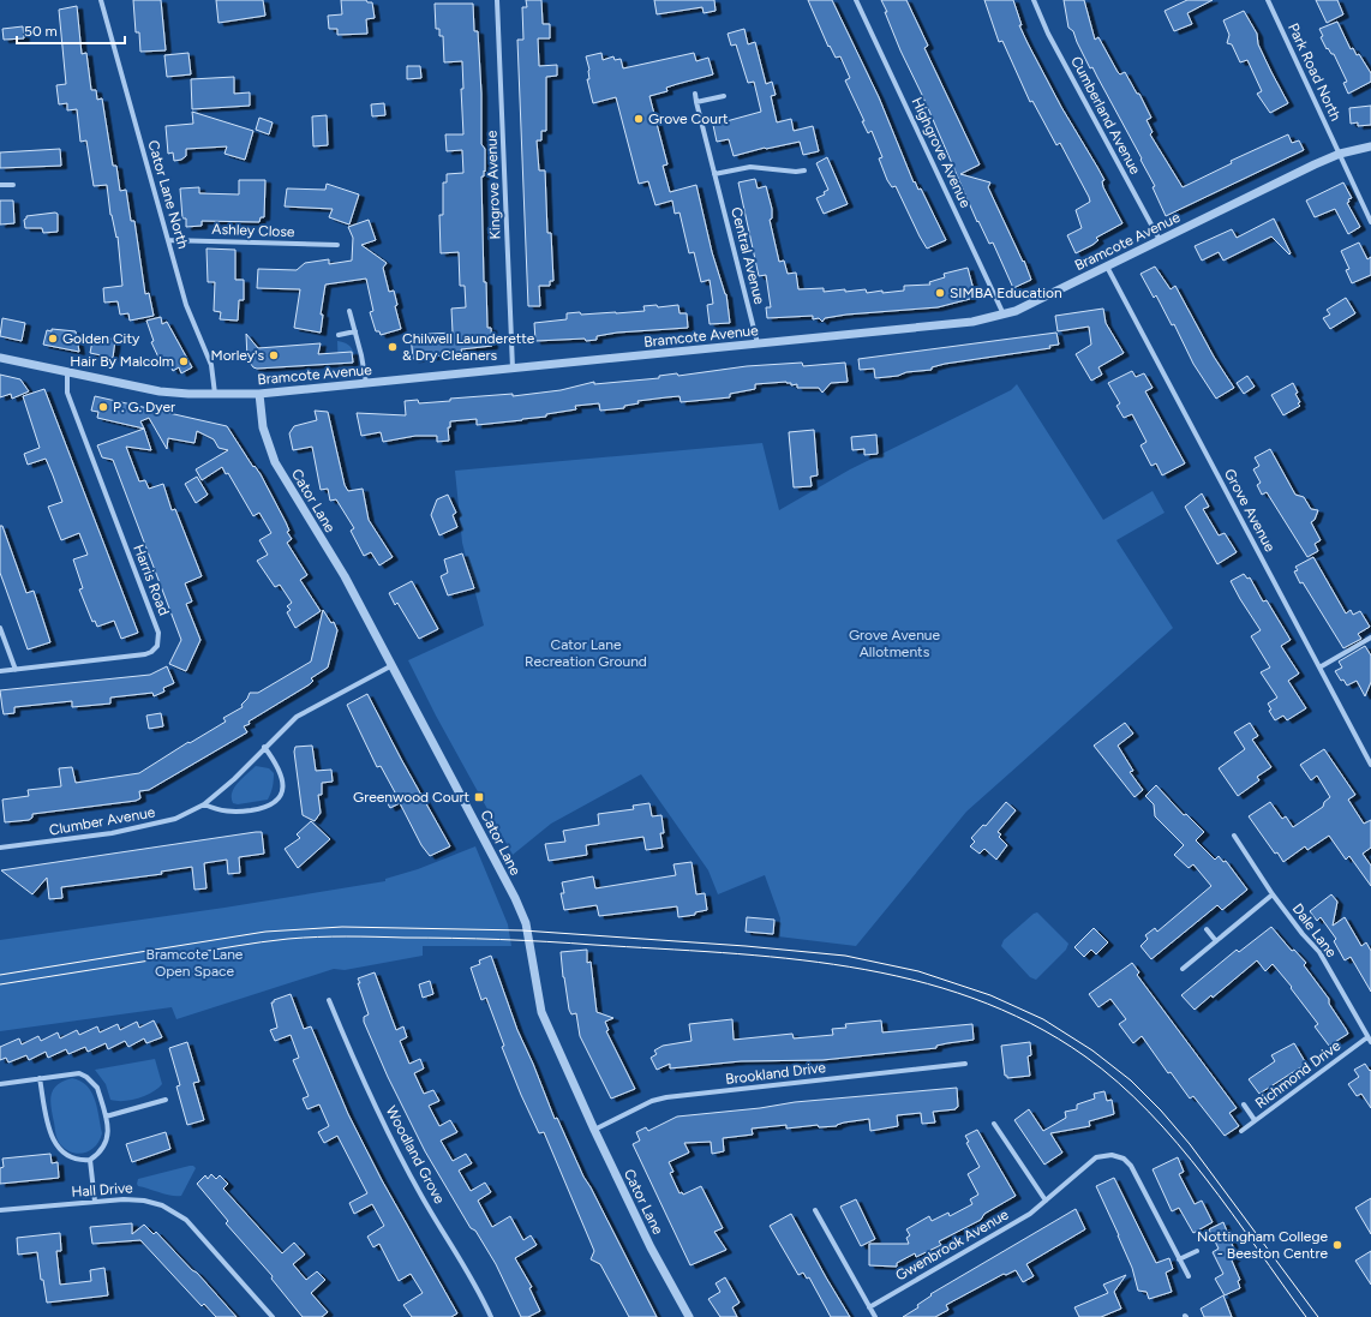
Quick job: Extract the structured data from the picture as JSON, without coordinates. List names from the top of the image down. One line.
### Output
{"streets":{"street":["Park Road North","Cumberland Avenue","Highgrove Avenue","Kingrove Avenue","Cator Lane North","Ashley Close","Bramcote Avenue","Central Avenue","Cator Lane","Grove Avenue","Harris Road","Clumber Avenue","Dale Lane","Brookland Drive","Richmond Drive","Woodland Grove","Hall Drive","Gwenbrook Avenue"]},"crossings":[["Park Road North","Bramcote Avenue"],["Cumberland Avenue","Bramcote Avenue"],["Highgrove Avenue","Bramcote Avenue"],["Kingrove Avenue","Bramcote Avenue"],["Cator Lane North","Ashley Close"],["Cator Lane North","Bramcote Avenue"],["Bramcote Avenue","Central Avenue"],["Bramcote Avenue","Cator Lane"],["Bramcote Avenue","Grove Avenue"],["Bramcote Avenue","Harris Road"],["Cator Lane","Clumber Avenue"],["Cator Lane","Brookland Drive"],["Dale Lane","Richmond Drive"]],"parks":["Grove Avenue Allotments","Cator Lane Recreation Ground","Bramcote Lane Open Space"],"places":{"other":["Grove Court","SIMBA Education","Golden City","Chilwell Launderette & Dry Cleaners","Morley's","Hair By Malcolm","P. G. Dyer","Nottingham College - Beeston Centre"],"transit":["Greenwood Court"]},"scale_bar":"50 m"}
